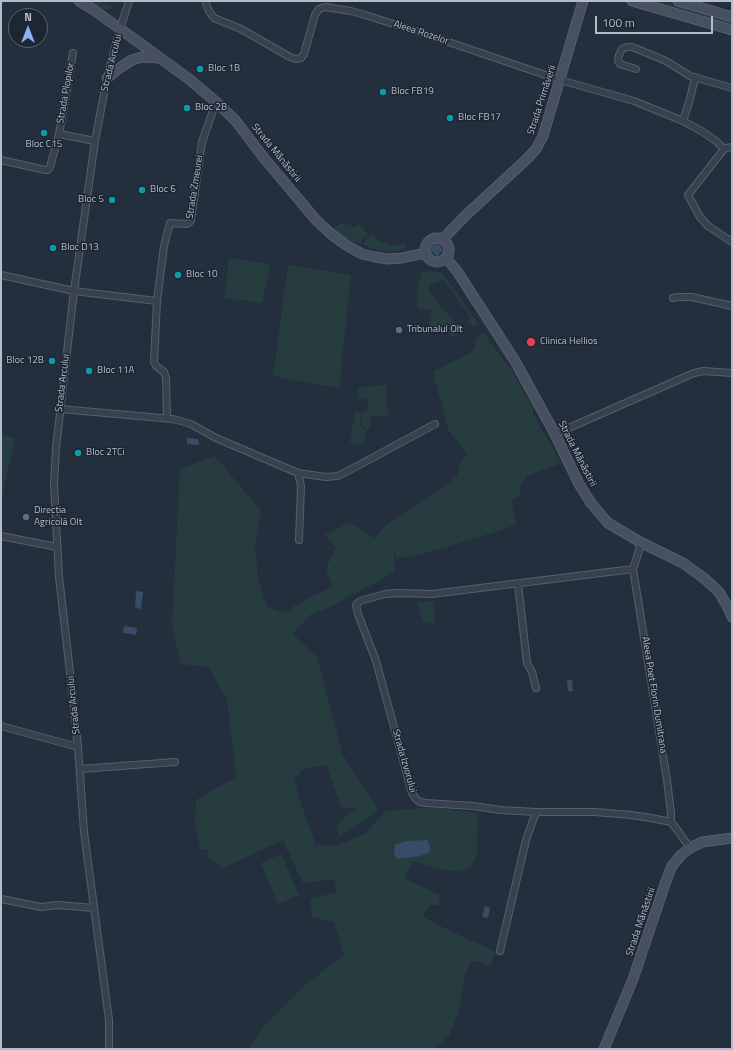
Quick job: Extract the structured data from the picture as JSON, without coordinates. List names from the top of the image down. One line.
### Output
{"streets":{"street":["Aleea Rozelor","Strada Arcului","Strada Plopilor","Strada Primăverii","Strada Mănăstirii","Strada Zmeurei","Aleea Poet Florin Dumitrana","Strada Izvorului"]},"crossings":[["Aleea Rozelor","Strada Primăverii"],["Strada Arcului","Strada Plopilor"],["Strada Arcului","Strada Mănăstirii"],["Strada Primăverii","Strada Mănăstirii"],["Strada Mănăstirii","Strada Zmeurei"],["Aleea Poet Florin Dumitrana","Strada Izvorului"]],"places":["Bloc 1B","Bloc FB19","Bloc 2B","Bloc FB17","Bloc C15","Bloc 6","Bloc 5","Bloc D13","Bloc 10","Tribunalul Olt","Clinica Hellios","Bloc 12B","Bloc 11A","Bloc 2TCi","Direcția Agricolă Olt"],"scale_bar":"100 m","north":"top"}
